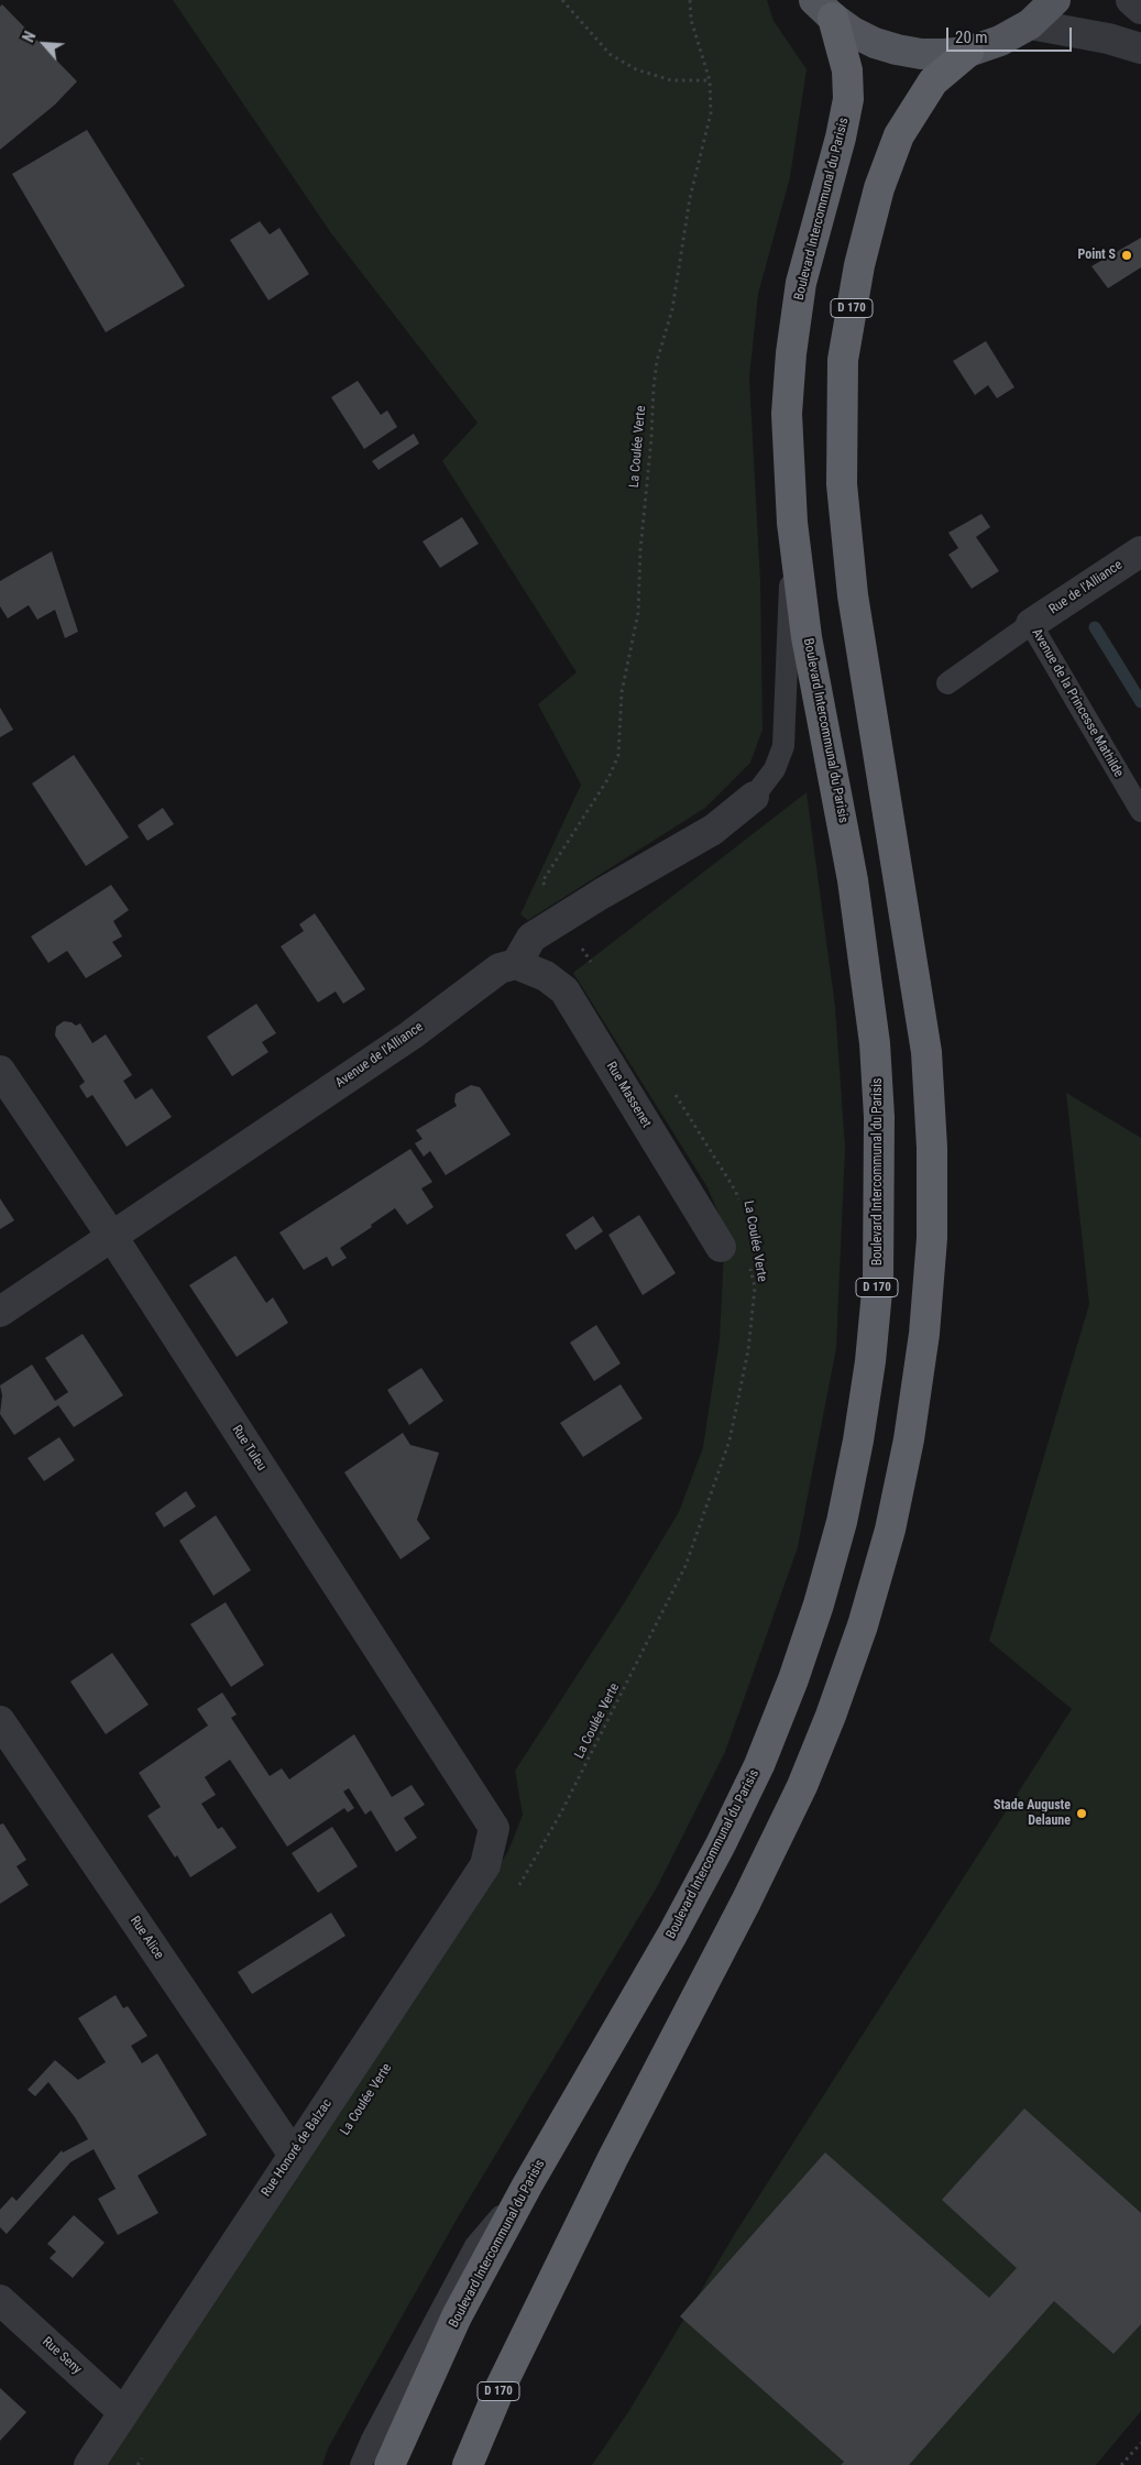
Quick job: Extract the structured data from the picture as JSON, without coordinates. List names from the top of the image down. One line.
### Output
{"streets":{"highway":["Boulevard Intercommunal du Parisis","D 170"],"street":["Rue de l'Alliance","Avenue de l'Alliance","Rue Massenet","Rue Tuleu","Rue Alice","Rue Honoré de Balzac","Rue Seny"],"lane":["Avenue de la Princesse Mathilde"],"path":["La Coulée Verte"]},"crossings":[["Rue de l'Alliance","Avenue de la Princesse Mathilde"],["Avenue de l'Alliance","Rue Massenet"],["Avenue de l'Alliance","Rue Tuleu"],["Rue Tuleu","Rue Honoré de Balzac"],["Rue Alice","Rue Honoré de Balzac"],["Rue Honoré de Balzac","Rue Seny"]],"places":["Point S","Stade Auguste Delaune"],"scale_bar":"20 m","north":"top left"}
